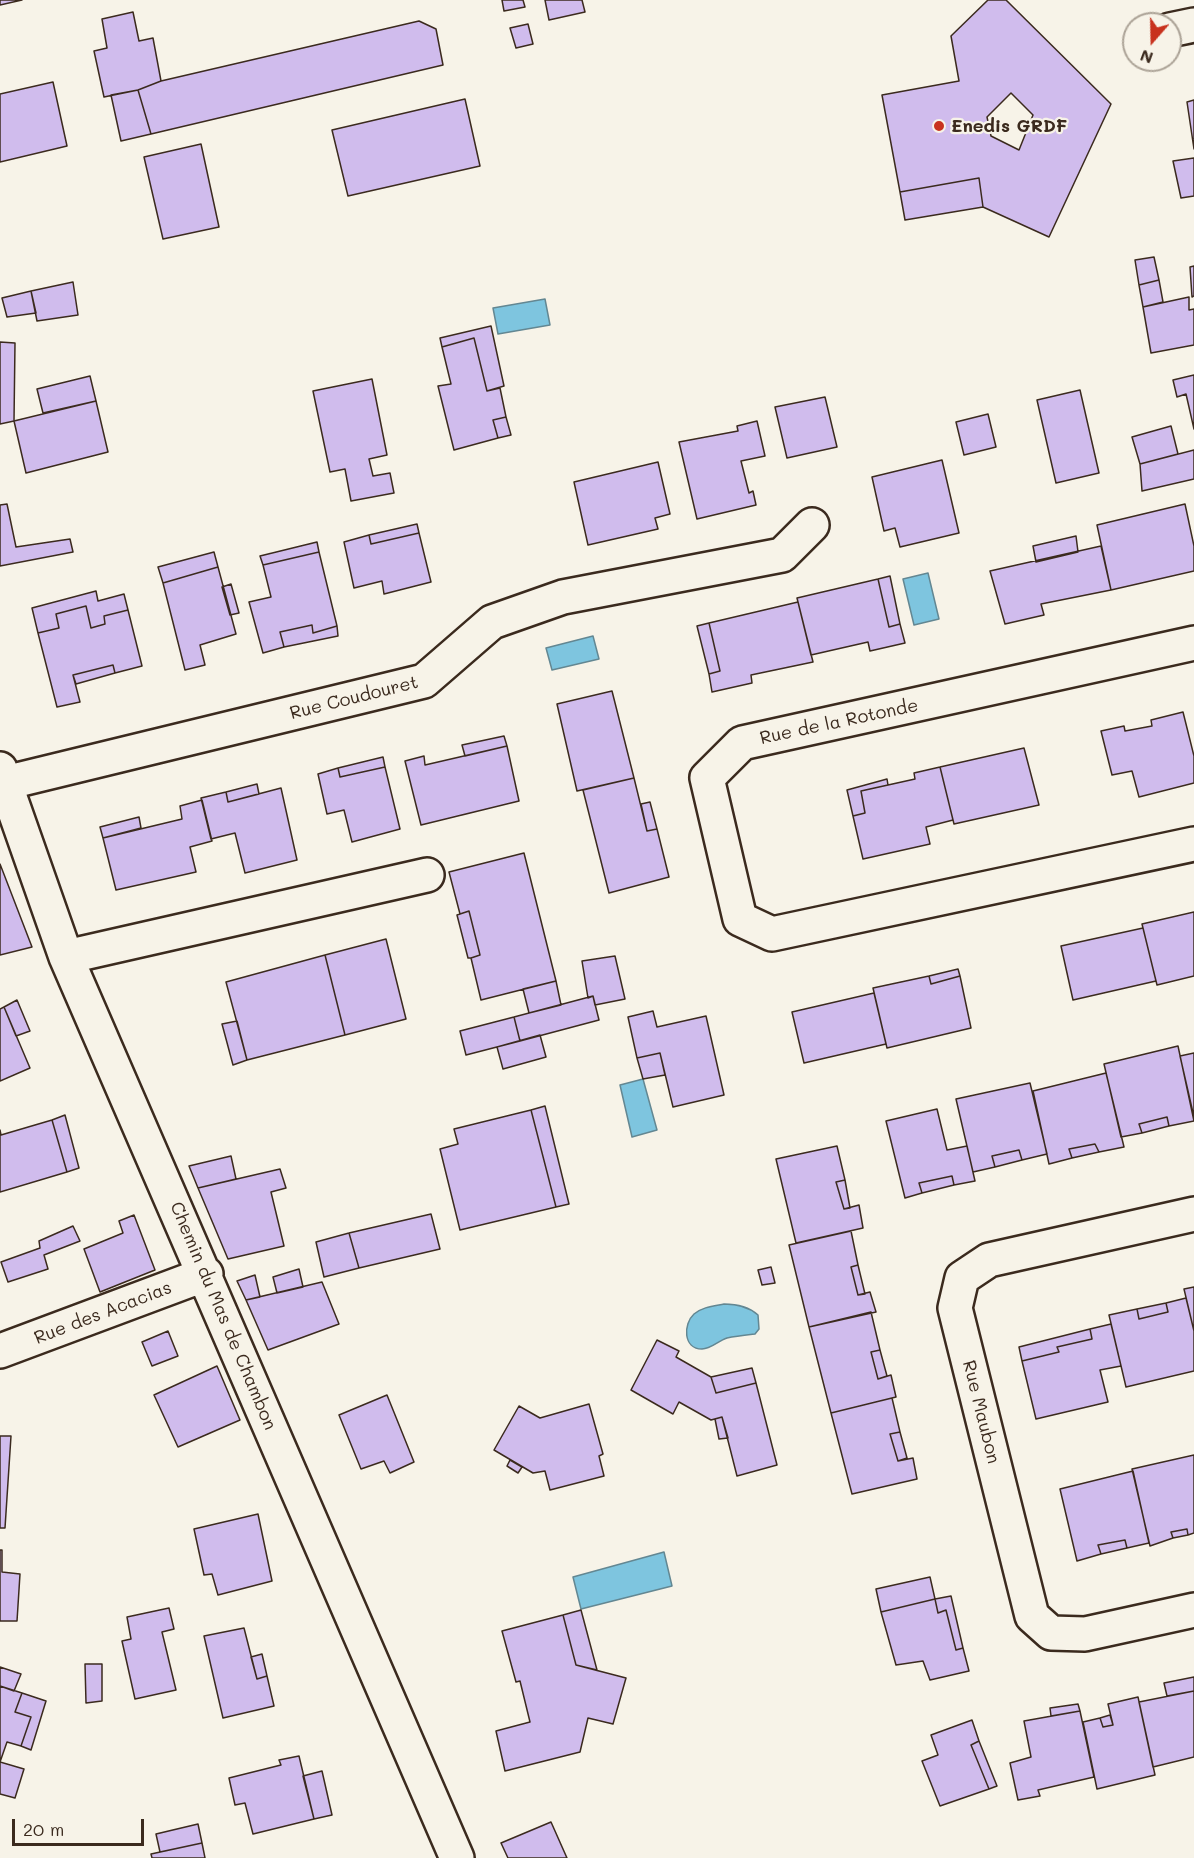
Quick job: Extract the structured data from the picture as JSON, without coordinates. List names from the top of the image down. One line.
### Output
{"streets":{"street":["Rue Coudouret","Rue de la Rotonde","Rue des Acacias","Chemin du Mas de Chambon","Rue Maubon"]},"crossings":[["Rue Coudouret","Chemin du Mas de Chambon"],["Rue des Acacias","Chemin du Mas de Chambon"]],"places":["Enedis GRDF"],"scale_bar":"20 m","north":"bottom"}
